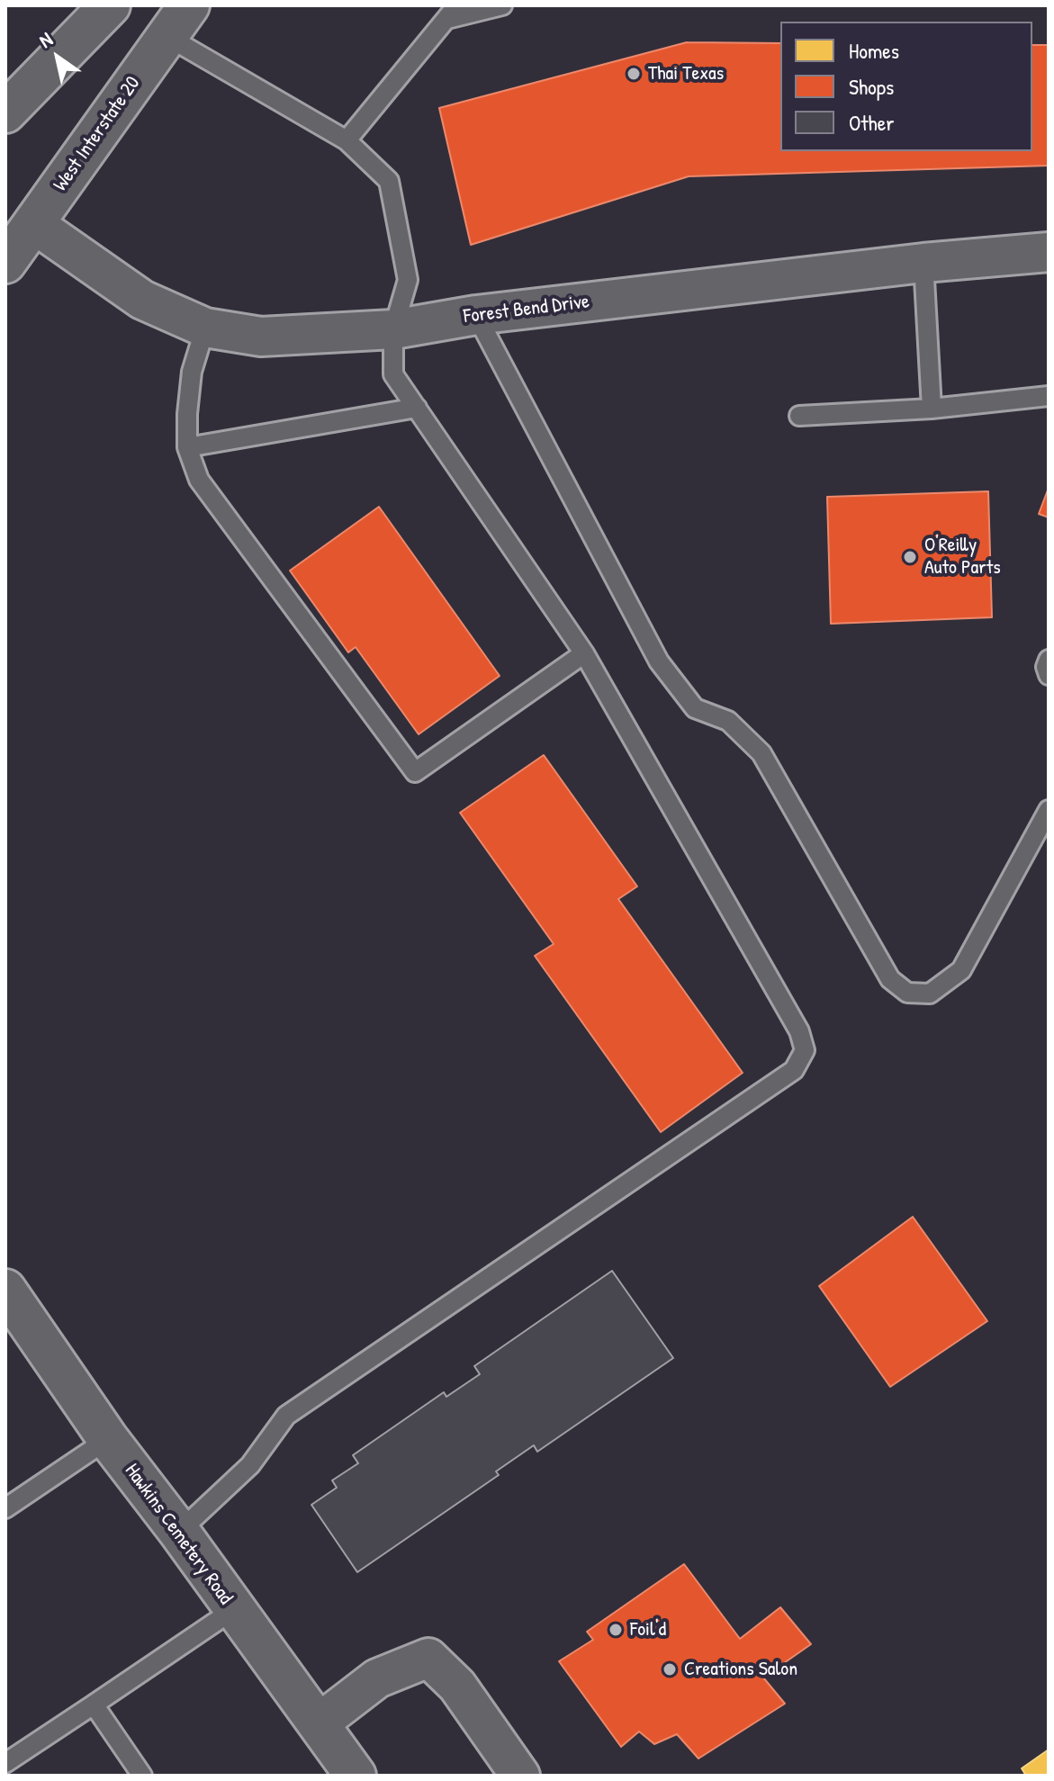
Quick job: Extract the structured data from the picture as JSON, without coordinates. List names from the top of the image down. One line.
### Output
{"streets":{"main road":["West Interstate 20","Hawkins Cemetery Road"],"street":["Forest Bend Drive"]},"crossings":[["West Interstate 20","Forest Bend Drive"]],"places":["Thai Texas","O'Reilly Auto Parts","Foil'd","Creations Salon"],"legend":["Homes","Shops","Other"],"north":"top left"}
